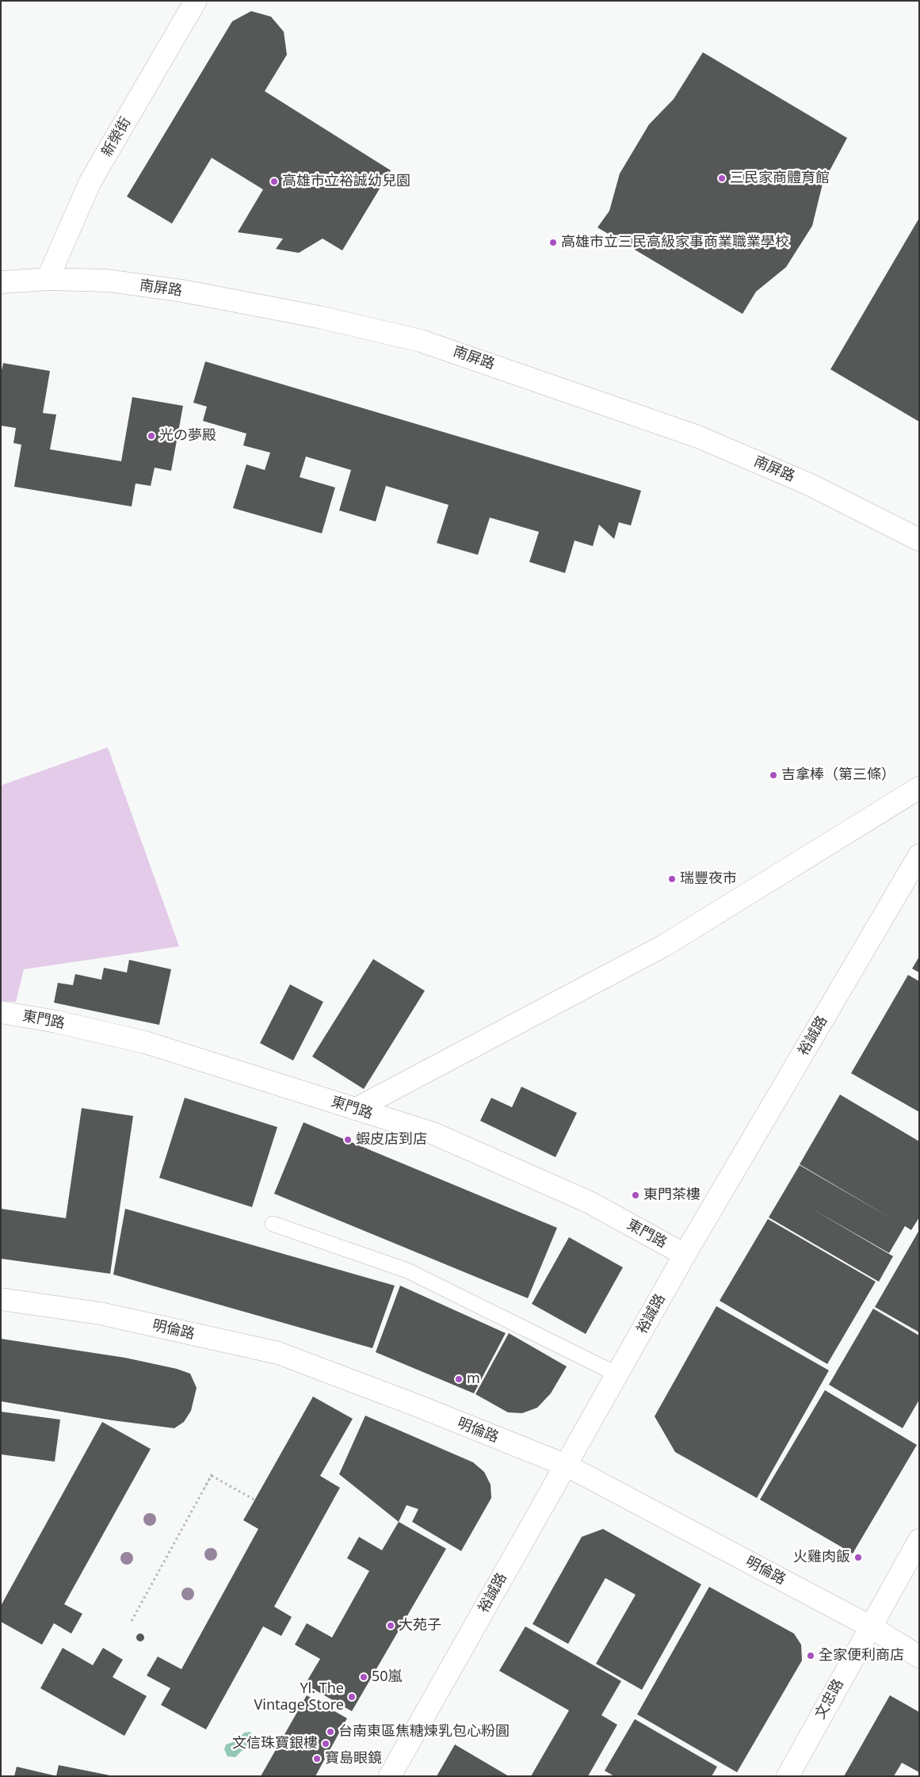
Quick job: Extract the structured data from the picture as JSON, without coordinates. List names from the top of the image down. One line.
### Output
{"streets":{"street":["新榮街","南屏路","東門路","裕誠路","明倫路","文忠路"]},"crossings":[["新榮街","南屏路"],["東門路","裕誠路"],["裕誠路","明倫路"],["明倫路","文忠路"]],"places":["三民家商體育館","高雄市立裕誠幼兒園","高雄市立三民高級家事商業職業學校","光の夢殿","吉拿棒（第三條）","瑞豐夜市","蝦皮店到店","東門茶樓","m","火雞肉飯","大苑子","全家便利商店","50嵐","Yl. The Vintage Store","台南東區焦糖煉乳包心粉圓","文信珠寶銀樓","寶島眼鏡"]}
